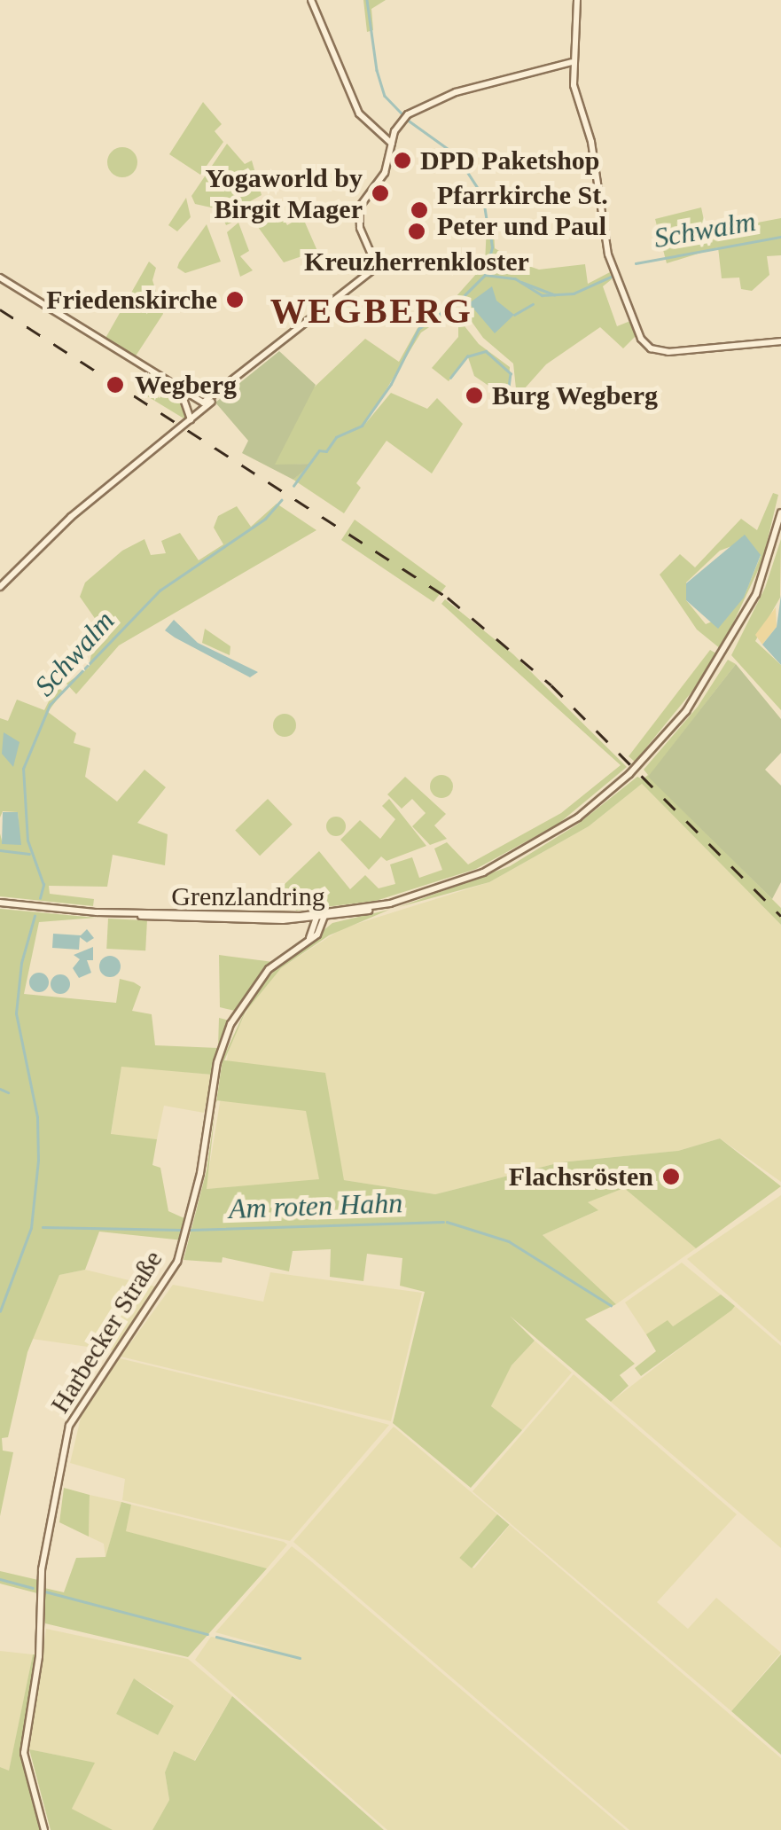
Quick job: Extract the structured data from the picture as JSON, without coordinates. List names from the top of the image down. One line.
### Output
{"streets":{"main road":["Grenzlandring","Harbecker Straße"]},"crossings":[["Grenzlandring","Harbecker Straße"]],"districts":["WEGBERG"],"water":["Schwalm","Am roten Hahn"],"places":["DPD Paketshop","Yogaworld by Birgit Mager","Pfarrkirche St. Peter und Paul","Kreuzherrenkloster","Friedenskirche","Wegberg","Burg Wegberg","Flachsrösten"]}
